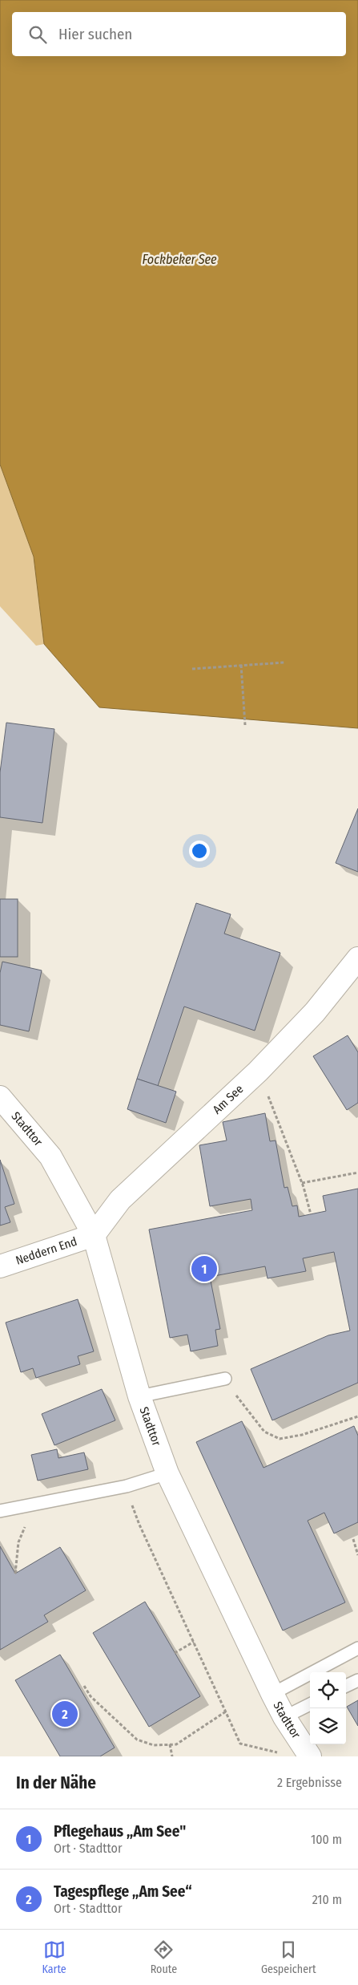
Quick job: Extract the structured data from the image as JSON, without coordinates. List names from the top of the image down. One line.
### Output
{"streets":{"street":["Am See","Stadttor","Neddern End"]},"crossings":[["Am See","Stadttor"],["Am See","Neddern End"],["Stadttor","Neddern End"]],"water":["Fockbeker See"],"page":{"search":"Hier suchen","pins":["1","2"],"heading":["In der Nähe","2 Ergebnisse"],"list":[{"mark":"1","name":"Pflegehaus „Am See\"","note":"Ort · Stadttor","value":"100 m"},{"mark":"2","name":"Tagespflege „Am See“","note":"Ort · Stadttor","value":"210 m"}],"nav":["Karte","Route","Gespeichert"]}}
